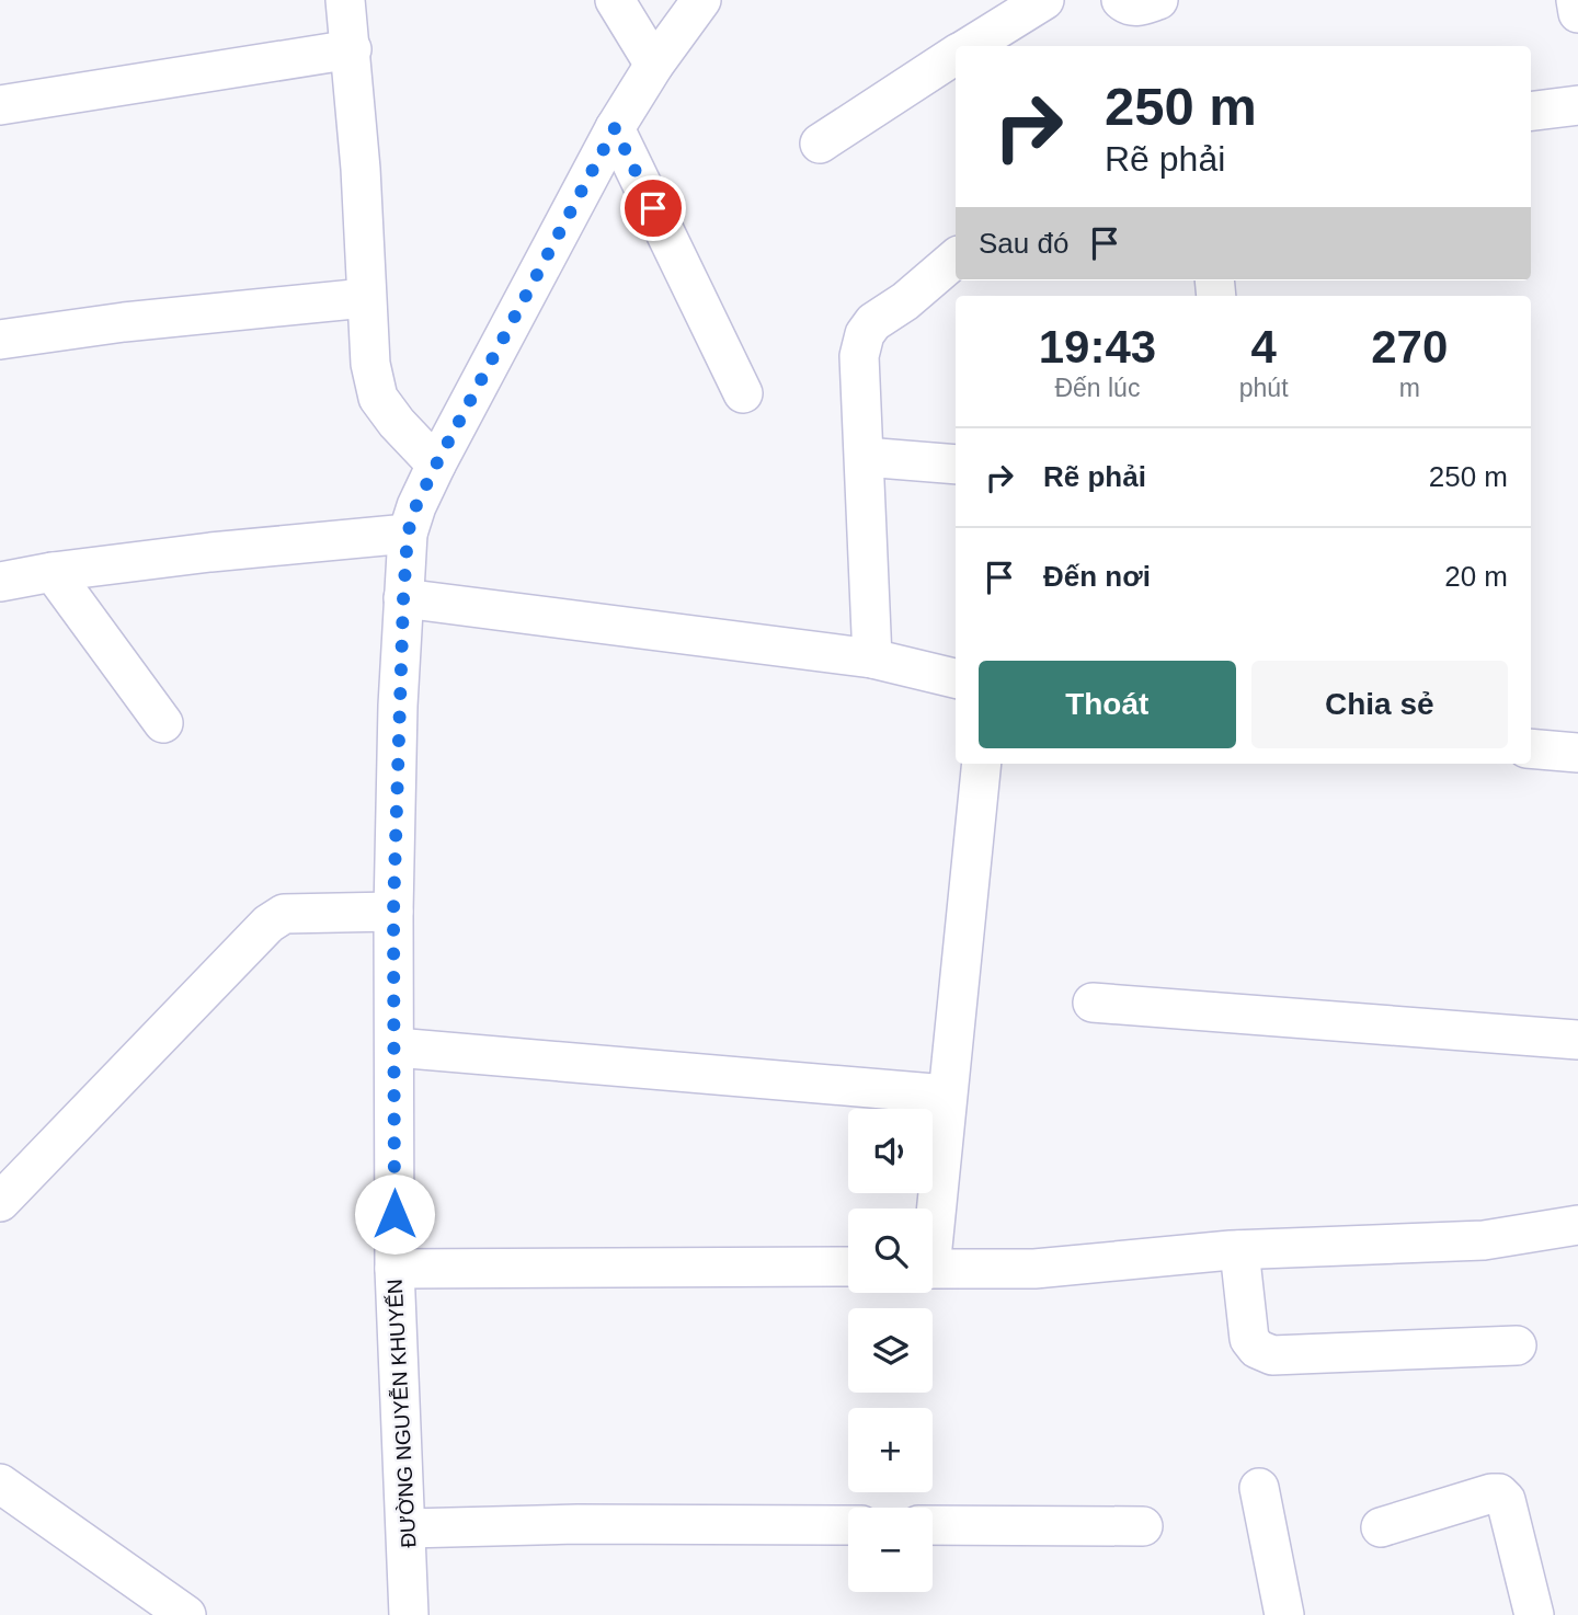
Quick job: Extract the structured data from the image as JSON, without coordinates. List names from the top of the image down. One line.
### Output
{"streets":{"street":["ĐƯỜNG NGUYỄN KHUYẾN"]},"page":{"turn":["250 m","Rẽ phải"],"then":"Sau đó","eta":["19:43","Đến lúc","4","phút","270","m"],"list":[{"name":"Rẽ phải","value":"250 m"},{"name":"Đến nơi","value":"20 m"}],"buttons":["Thoát","Chia sẻ"],"map_buttons":["+","−"]}}
